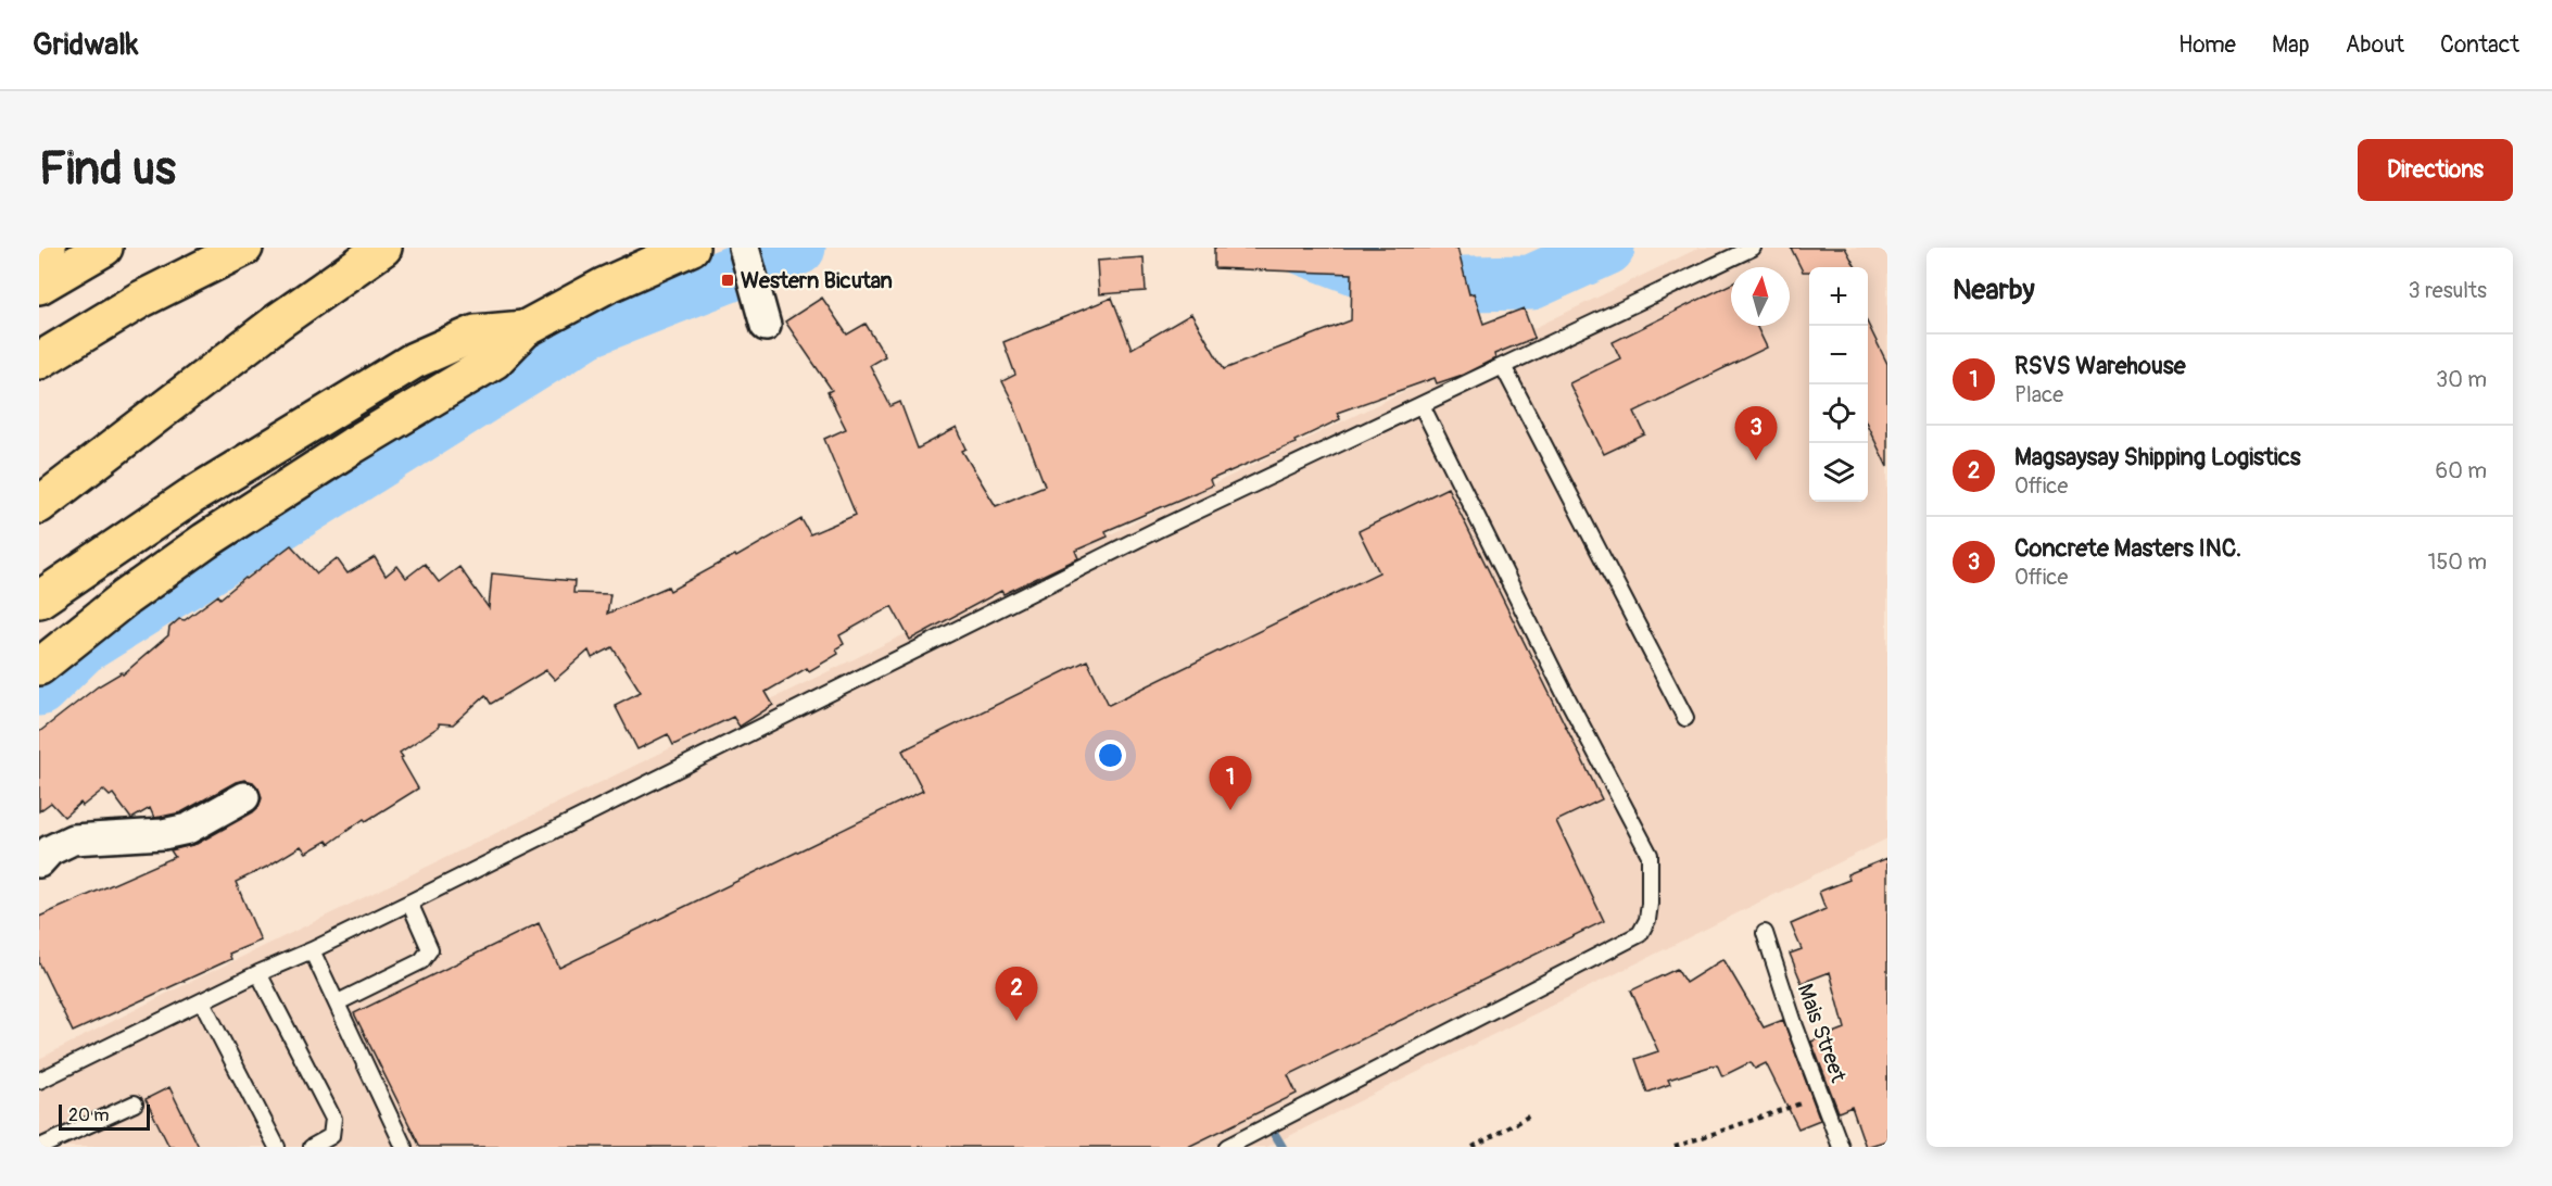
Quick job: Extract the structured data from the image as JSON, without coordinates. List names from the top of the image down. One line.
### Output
{"streets":{"lane":["Mais Street"]},"places":{"transit":["Western Bicutan"]},"scale_bar":"20 m","north":"top","page":{"header":"Gridwalk","nav":["Home","Map","About","Contact"],"buttons":"Directions","title":"Find us","heading":["Nearby","3 results"],"map_buttons":["+","−"],"list":[{"mark":"1","name":"RSVS Warehouse","note":"Place","value":"30 m"},{"mark":"2","name":"Magsaysay Shipping Logistics","note":"Office","value":"60 m"},{"mark":"3","name":"Concrete Masters INC.","note":"Office","value":"150 m"}],"pins":["3","1","2"],"scale":"20 m"}}
